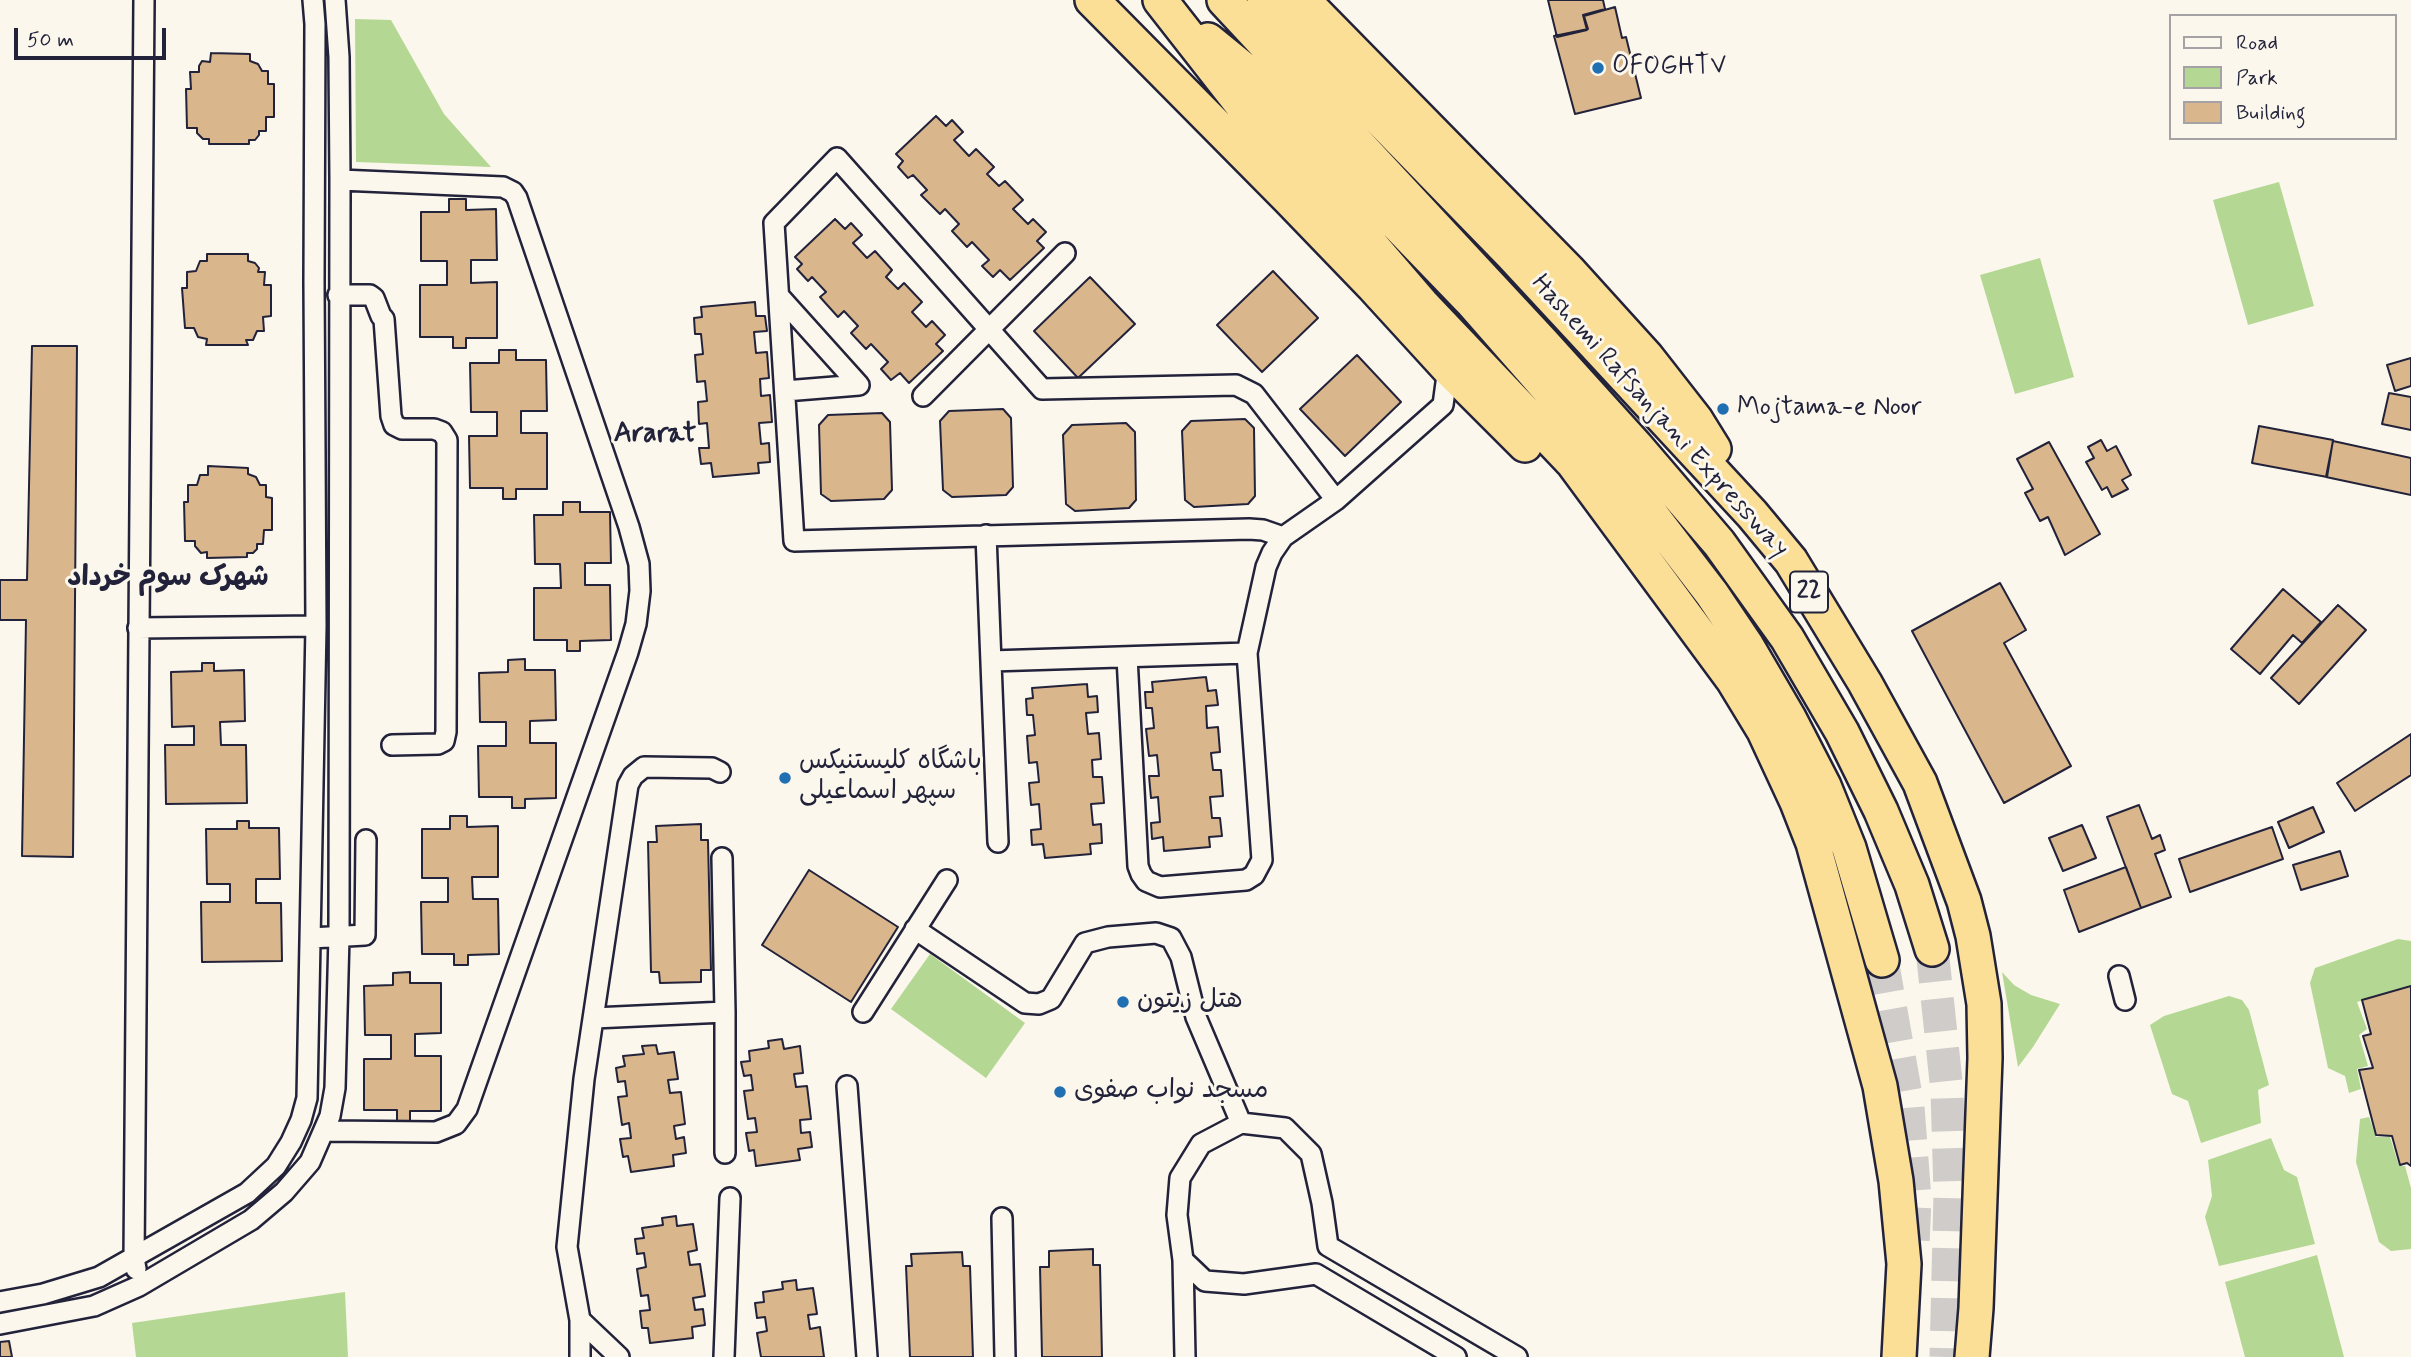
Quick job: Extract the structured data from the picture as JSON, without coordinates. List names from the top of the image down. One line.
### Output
{"streets":{"highway":["Hashemi Rafsanjani Expressway","22"]},"districts":["Ararat","شهرک سوم خرداد"],"places":["OFOGHTV","Mojtama-e Noor","باشگاه کلیستنیکس سپهر اسماعیلی","هتل زیتون","مسجد نواب صفوی"],"legend":["Road","Park","Building"],"scale_bar":"50 m"}
